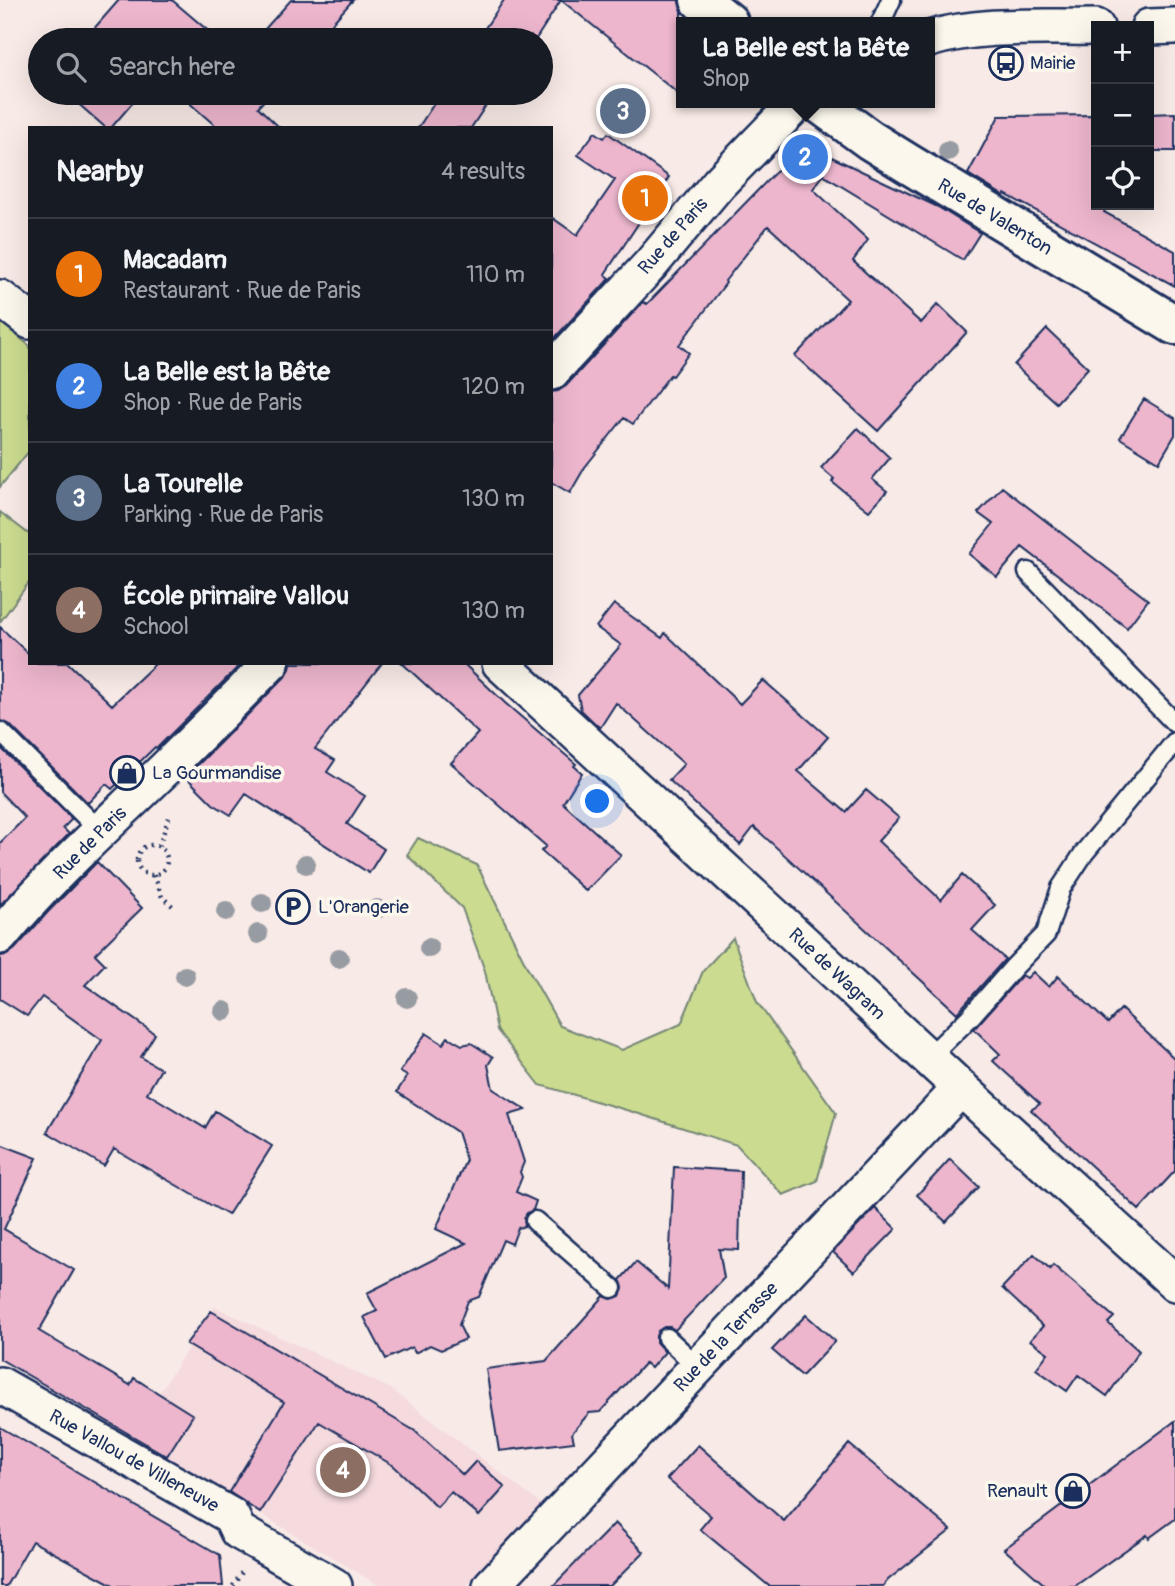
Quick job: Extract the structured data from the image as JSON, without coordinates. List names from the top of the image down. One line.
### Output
{"streets":{"main road":["Rue de Valenton"],"street":["Rue de Paris","Rue de Wagram","Rue de la Terrasse","Rue Vallou de Villeneuve"]},"crossings":[["Rue de Wagram","Rue de la Terrasse"]],"places":{"bus stop":["Mairie"],"shop":["La Gourmandise","Renault"],"parking":["L'Orangerie"]},"page":{"popup":["La Belle est la Bête","Shop"],"map_buttons":["+","−"],"search":"Search here","pins":["3","2","1","4"],"heading":["Nearby","4 results"],"list":[{"mark":"1","name":"Macadam","note":"Restaurant · Rue de Paris","value":"110 m"},{"mark":"2","name":"La Belle est la Bête","note":"Shop · Rue de Paris","value":"120 m"},{"mark":"3","name":"La Tourelle","note":"Parking · Rue de Paris","value":"130 m"},{"mark":"4","name":"École primaire Vallou","note":"School","value":"130 m"}]}}
